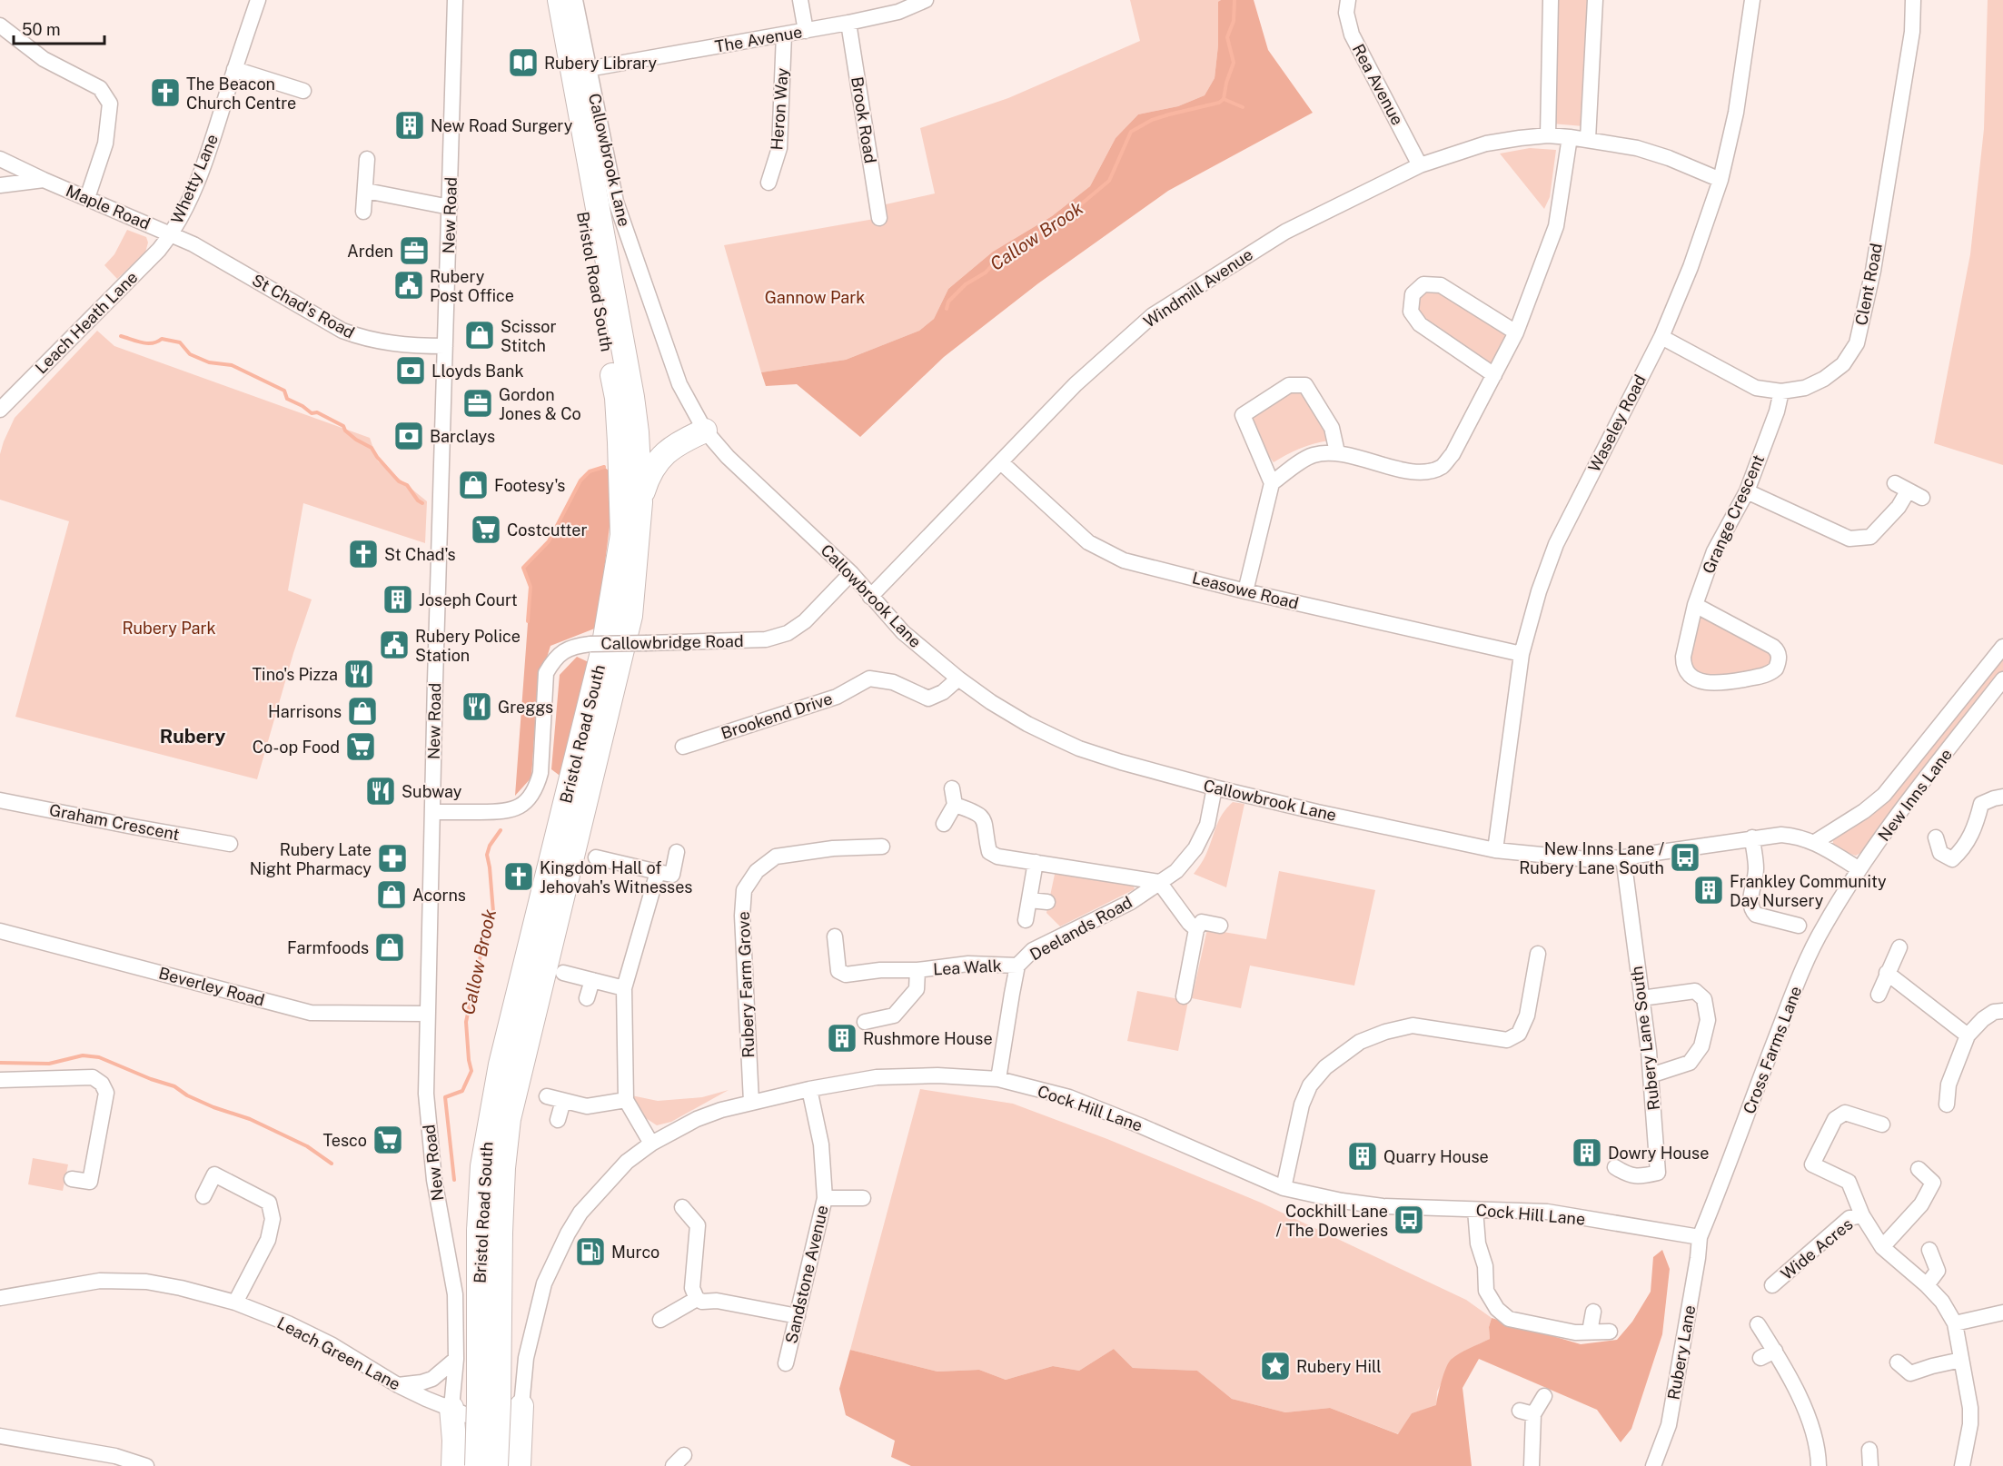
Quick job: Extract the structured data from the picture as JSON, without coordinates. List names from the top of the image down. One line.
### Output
{"streets":{"highway":["Bristol Road South"],"street":["The Avenue","Rea Avenue","Heron Way","Brook Road","Callowbrook Lane","Whetty Lane","Maple Road","New Road","Clent Road","Windmill Avenue","St Chad's Road","Leach Heath Lane","Waseley Road","Grange Crescent","Leasowe Road","Callowbridge Road","Brookend Drive","New Inns Lane","Graham Crescent","Deelands Road","Lea Walk","Rubery Farm Grove","Beverley Road","Rubery Lane South","Cross Farms Lane","Cock Hill Lane","Wide Acres","Sandstone Avenue","Rubery Lane","Leach Green Lane"]},"crossings":[["The Avenue","Heron Way"],["The Avenue","Brook Road"],["The Avenue","Callowbrook Lane"],["Rea Avenue","Windmill Avenue"],["Callowbrook Lane","Windmill Avenue"],["Callowbrook Lane","Waseley Road"],["Callowbrook Lane","Callowbridge Road"],["Callowbrook Lane","Brookend Drive"],["Callowbrook Lane","Deelands Road"],["Callowbrook Lane","Rubery Lane South"],["Whetty Lane","Maple Road"],["Whetty Lane","St Chad's Road"],["Whetty Lane","Leach Heath Lane"],["Maple Road","St Chad's Road"],["Maple Road","Leach Heath Lane"],["New Road","St Chad's Road"],["New Road","Callowbridge Road"],["New Road","Beverley Road"],["New Road","Leach Green Lane"],["Clent Road","Waseley Road"],["Clent Road","Grange Crescent"],["Windmill Avenue","Waseley Road"],["Windmill Avenue","Leasowe Road"],["St Chad's Road","Leach Heath Lane"],["Waseley Road","Leasowe Road"],["New Inns Lane","Cross Farms Lane"],["Deelands Road","Lea Walk"],["Deelands Road","Cock Hill Lane"],["Rubery Farm Grove","Cock Hill Lane"],["Cross Farms Lane","Cock Hill Lane"],["Cross Farms Lane","Rubery Lane"],["Cock Hill Lane","Sandstone Avenue"],["Cock Hill Lane","Rubery Lane"]],"districts":["Rubery"],"water":["Callow Brook"],"parks":["Gannow Park","Rubery Park"],"places":{"library":["Rubery Library"],"church":["The Beacon Church Centre","St Chad's","Kingdom Hall of Jehovah's Witnesses"],"building":["New Road Surgery","Joseph Court","Frankley Community Day Nursery","Rushmore House","Dowry House","Quarry House"],"office":["Arden","Gordon Jones & Co"],"public building":["Rubery Post Office","Rubery Police Station"],"shop":["Scissor Stitch","Footesy's","Harrisons","Acorns","Farmfoods"],"bank":["Lloyds Bank","Barclays"],"supermarket":["Costcutter","Co-op Food","Tesco"],"restaurant":["Tino's Pizza","Greggs","Subway"],"bus stop":["New Inns Lane / Rubery Lane South","Cockhill Lane / The Doweries"],"pharmacy":["Rubery Late Night Pharmacy"],"fuel station":["Murco"],"place":["Rubery Hill"]},"scale_bar":"50 m"}
